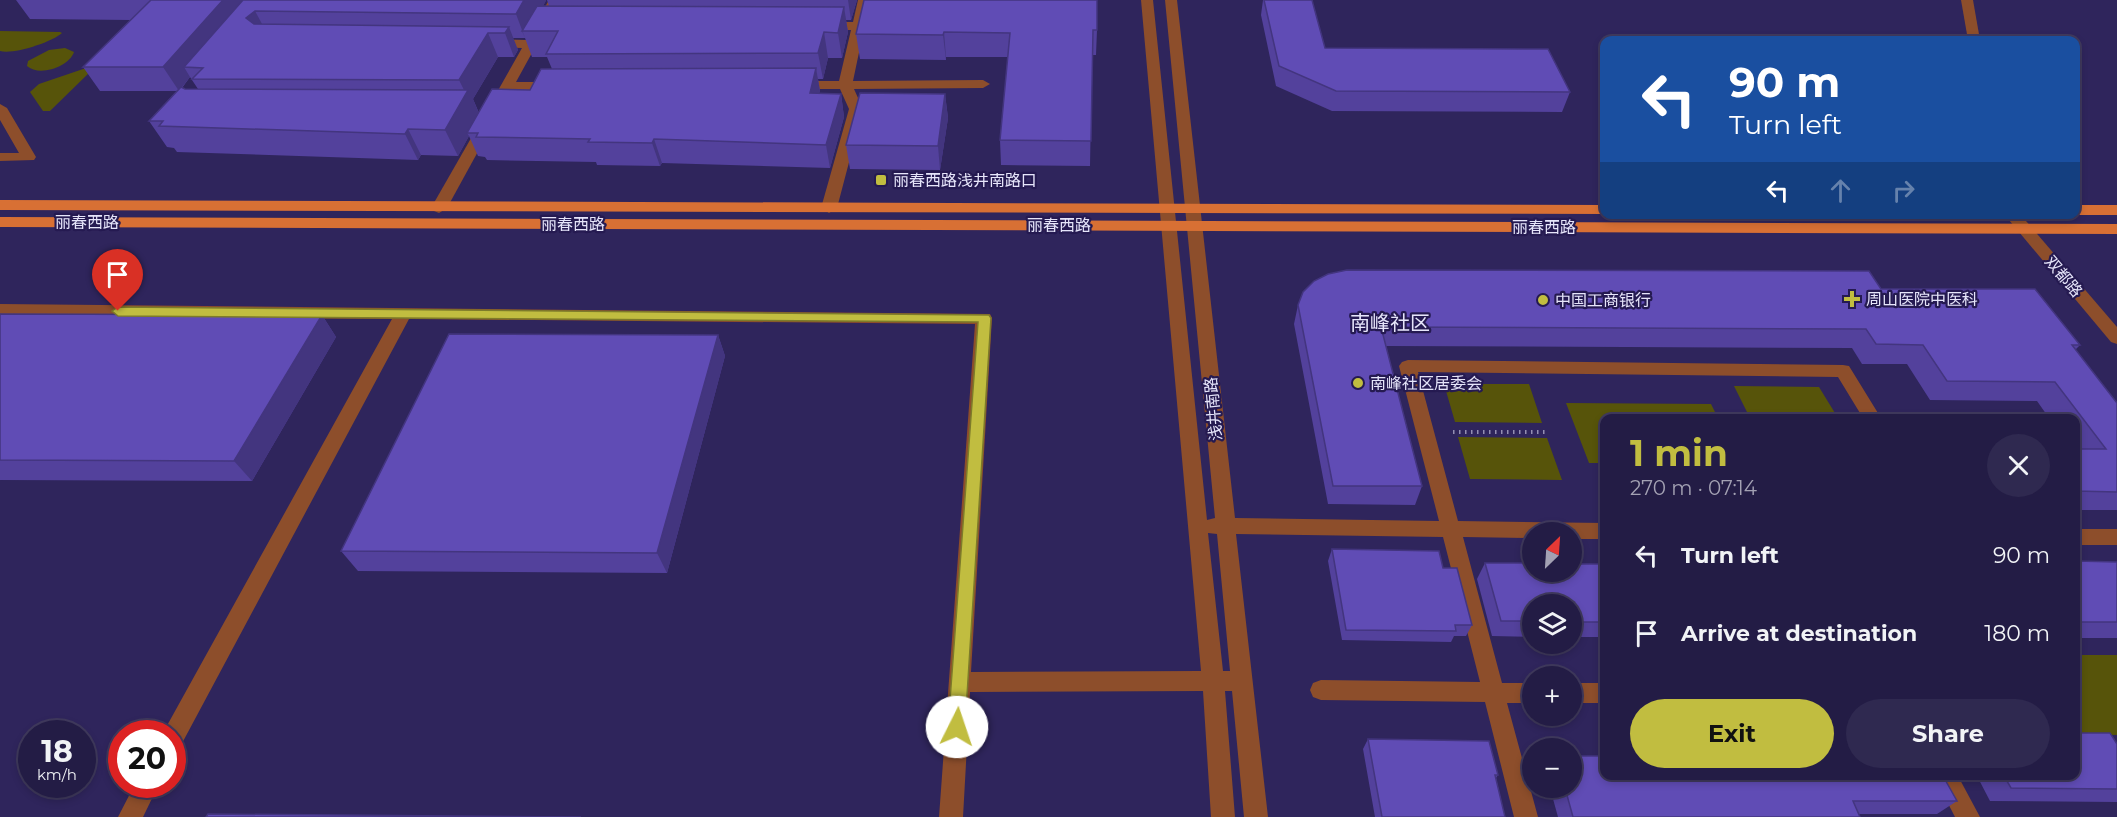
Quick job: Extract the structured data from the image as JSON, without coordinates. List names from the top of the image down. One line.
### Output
{"streets":{"main road":["丽春西路"],"street":["双都路","浅井南路"]},"crossings":[["丽春西路","双都路"],["丽春西路","浅井南路"]],"districts":["南峰社区"],"places":{"transit":["丽春西路浅井南路口"],"health":["周山医院中医科"],"other":["中国工商银行","南峰社区居委会"]},"north":"top right","page":{"turn":["90 m","Turn left"],"heading":["1 min","270 m · 07:14"],"list":[{"name":"Turn left","value":"90 m"},{"name":"Arrive at destination","value":"180 m"}],"map_buttons":["+","−"],"buttons":["Exit","Share"],"speed":"18 km/h","limit":"20"}}
